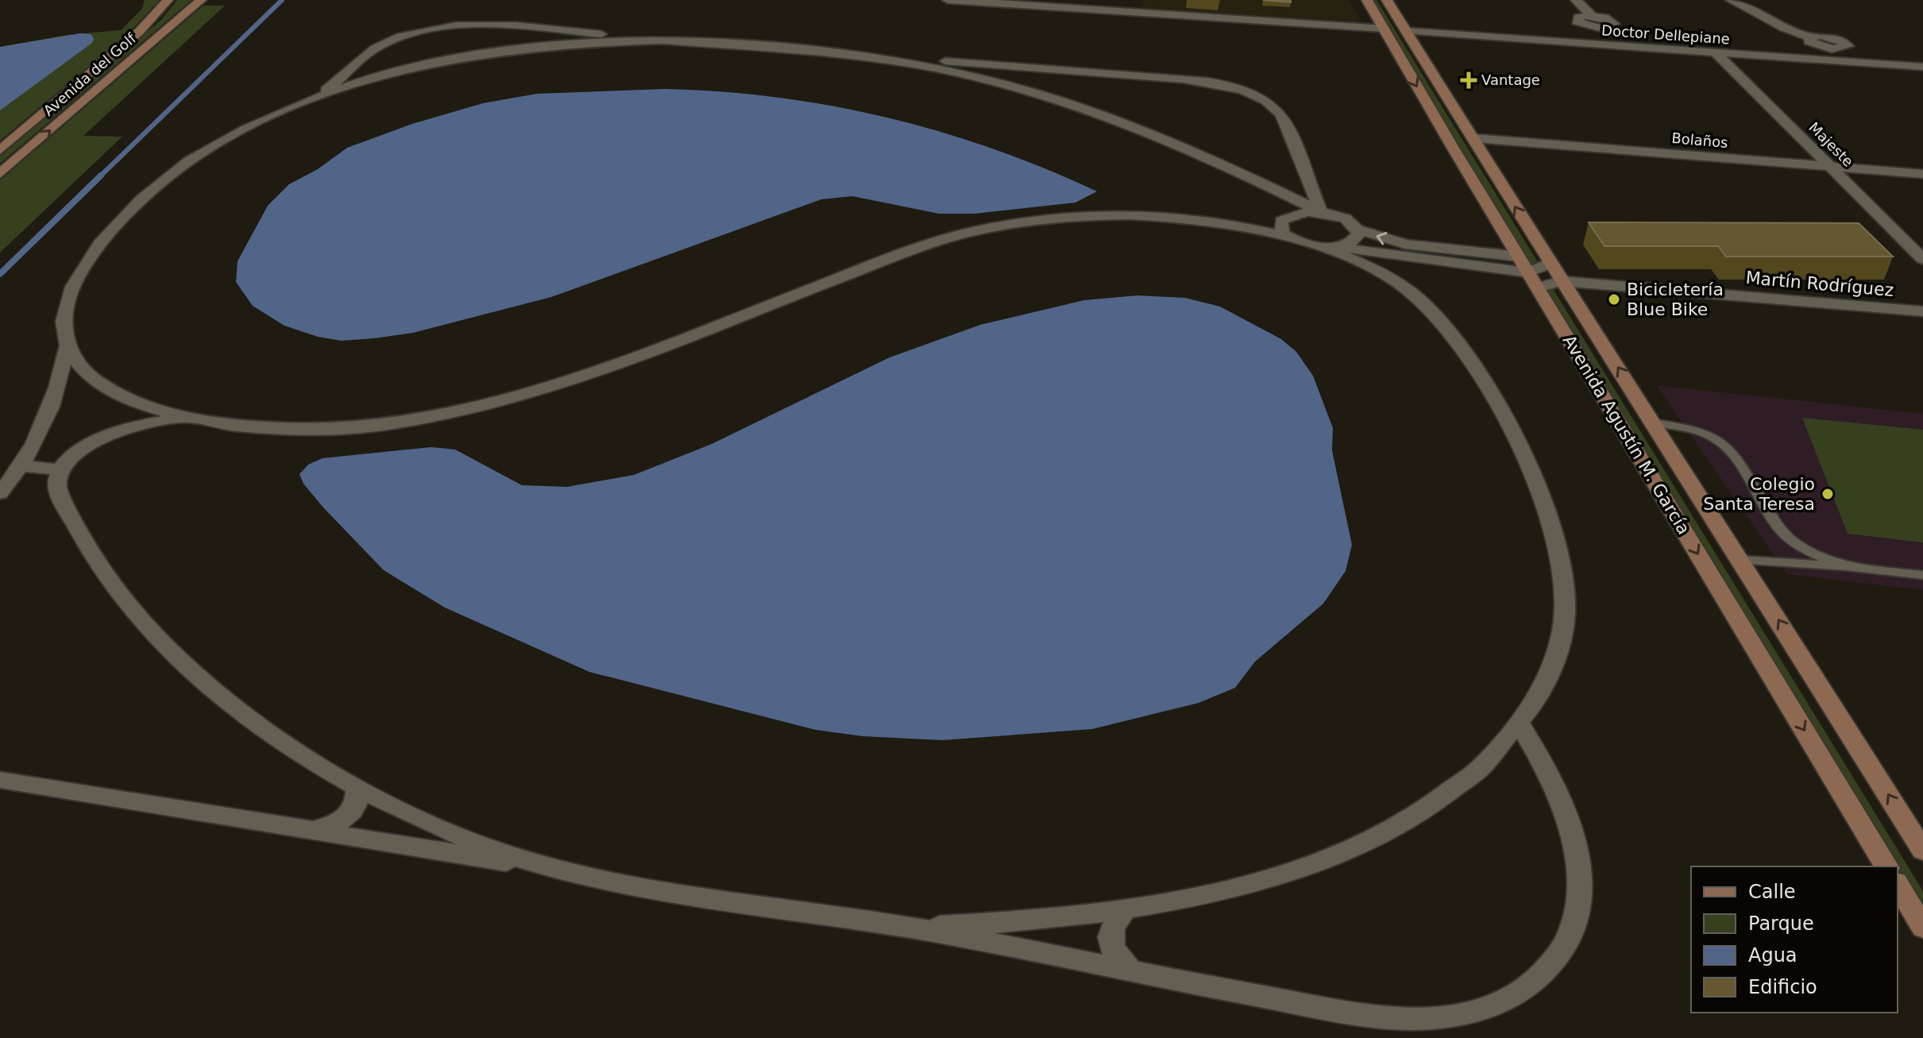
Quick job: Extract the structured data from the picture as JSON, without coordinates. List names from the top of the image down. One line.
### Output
{"streets":{"main road":["Avenida del Golf","Avenida Agustín M. García"],"street":["Doctor Dellepiane","Bolaños","Majeste","Martín Rodríguez"]},"crossings":[["Doctor Dellepiane","Majeste"],["Doctor Dellepiane","Avenida Agustín M. García"],["Bolaños","Majeste"],["Bolaños","Avenida Agustín M. García"],["Martín Rodríguez","Avenida Agustín M. García"]],"places":{"health":["Vantage"],"other":["Bicicletería Blue Bike","Colegio Santa Teresa"]},"legend":["Calle","Parque","Agua","Edificio"]}
